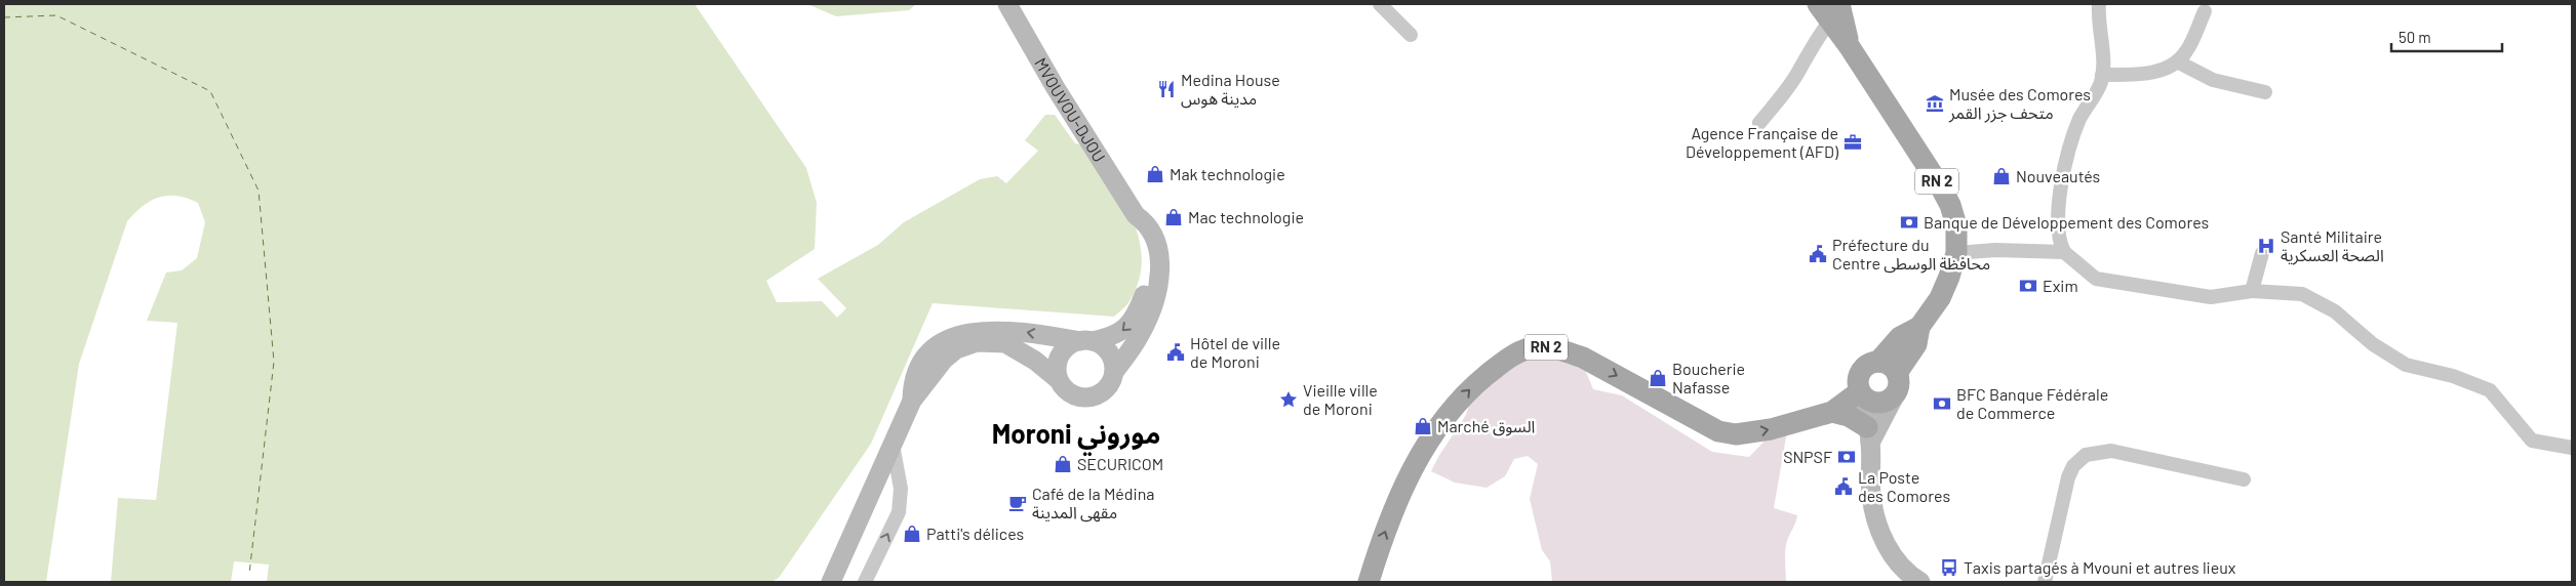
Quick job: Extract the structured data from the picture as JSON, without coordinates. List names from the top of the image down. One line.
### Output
{"streets":{"main road":["MVOUVOU-DJOU","RN 2"]},"districts":["Moroni موروني"],"places":{"restaurant":["Medina House مدينة هوس"],"museum":["Musée des Comores متحف جزر القمر"],"office":["Agence Française de Développement (AFD)"],"shop":["Mak technologie","Nouveautés","Mac technologie","Boucherie Nafasse","Marché السوق","SECURICOM","Patti's délices"],"bank":["Banque de Développement des Comores","Exim","BFC Banque Fédérale de Commerce","SNPSF"],"hospital":["Santé Militaire الصحة العسكرية"],"public building":["Préfecture du Centre محافظة الوسطى","Hôtel de ville de Moroni","La Poste des Comores"],"place":["Vieille ville de Moroni"],"cafe":["Café de la Médina مقهى المدينة"],"bus stop":["Taxis partagés à Mvouni et autres lieux"]},"scale_bar":"50 m"}
